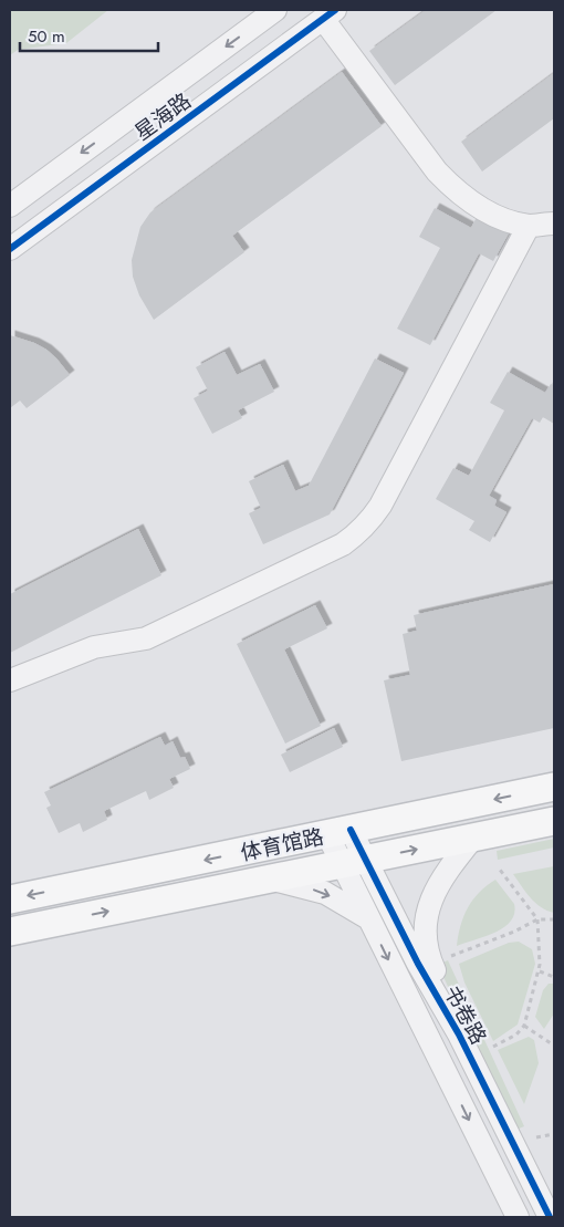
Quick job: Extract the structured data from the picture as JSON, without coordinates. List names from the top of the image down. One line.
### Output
{"streets":{"main road":["体育馆路"],"street":["星海路","书卷路"]},"crossings":[["体育馆路","书卷路"]],"scale_bar":"50 m"}
